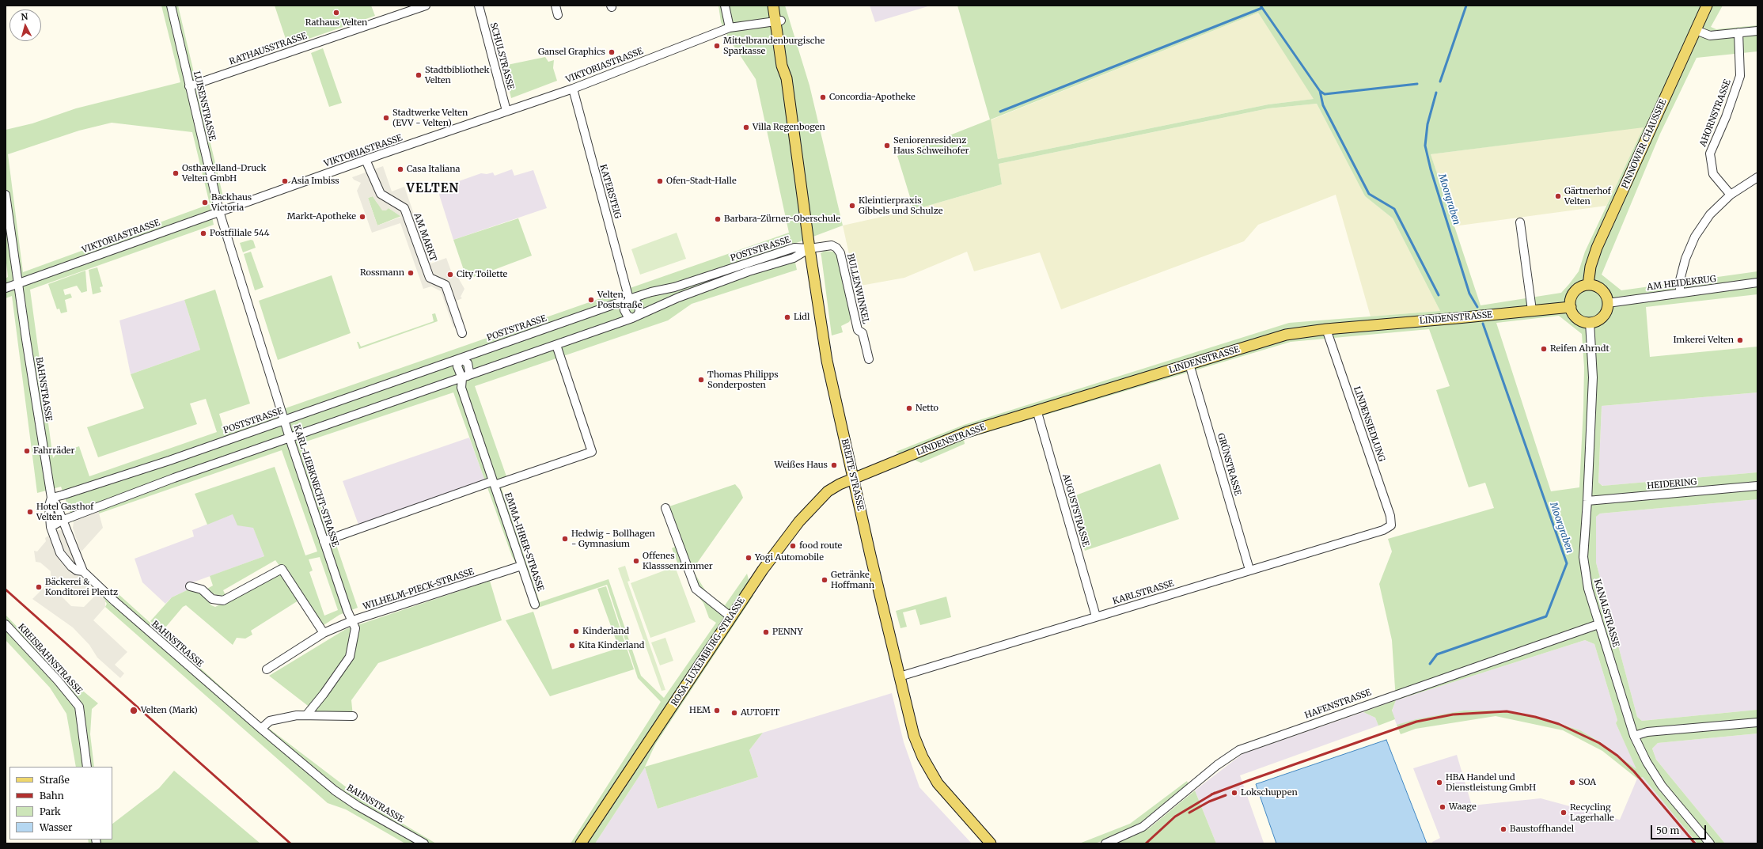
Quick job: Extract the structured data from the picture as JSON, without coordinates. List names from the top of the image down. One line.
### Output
{"streets":{"main road":["PINNOWER CHAUSSEE","LINDENSTRASSE","BREITE STRASSE","ROSA-LUXEMBURG-STRASSE"],"street":["RATHAUSSTRASSE","SCHULSTRASSE","VIKTORIASTRASSE","LUISENSTRASSE","AHORNSTRASSE","KATERSTEIG","AM MARKT","POSTSTRASSE","AM HEIDEKRUG","BULLENWINKEL","BAHNSTRASSE","LINDENSIEDLUNG","GRÜNSTRASSE","HEIDERING","KARL-LIEBKNECHT-STRASSE","AUGUSTSTRASSE","EMMA-IHRER-STRASSE","WILHELM-PIECK-STRASSE","KARLSTRASSE","KANALSTRASSE","KREISBAHNSTRASSE","HAFENSTRASSE"]},"crossings":[["RATHAUSSTRASSE","LUISENSTRASSE"],["SCHULSTRASSE","VIKTORIASTRASSE"],["VIKTORIASTRASSE","LUISENSTRASSE"],["VIKTORIASTRASSE","KATERSTEIG"],["VIKTORIASTRASSE","AM MARKT"],["VIKTORIASTRASSE","BAHNSTRASSE"],["VIKTORIASTRASSE","BREITE STRASSE"],["VIKTORIASTRASSE","KARL-LIEBKNECHT-STRASSE"],["LUISENSTRASSE","KARL-LIEBKNECHT-STRASSE"],["PINNOWER CHAUSSEE","AM HEIDEKRUG"],["PINNOWER CHAUSSEE","LINDENSTRASSE"],["PINNOWER CHAUSSEE","KANALSTRASSE"],["KATERSTEIG","POSTSTRASSE"],["POSTSTRASSE","BULLENWINKEL"],["POSTSTRASSE","BAHNSTRASSE"],["POSTSTRASSE","BREITE STRASSE"],["POSTSTRASSE","KARL-LIEBKNECHT-STRASSE"],["POSTSTRASSE","EMMA-IHRER-STRASSE"],["AM HEIDEKRUG","LINDENSTRASSE"],["AM HEIDEKRUG","KANALSTRASSE"],["BULLENWINKEL","BREITE STRASSE"],["LINDENSTRASSE","LINDENSIEDLUNG"],["LINDENSTRASSE","GRÜNSTRASSE"],["LINDENSTRASSE","BREITE STRASSE"],["LINDENSTRASSE","AUGUSTSTRASSE"],["LINDENSTRASSE","KANALSTRASSE"],["LINDENSTRASSE","ROSA-LUXEMBURG-STRASSE"],["LINDENSIEDLUNG","KARLSTRASSE"],["GRÜNSTRASSE","KARLSTRASSE"],["BREITE STRASSE","KARLSTRASSE"],["BREITE STRASSE","ROSA-LUXEMBURG-STRASSE"],["HEIDERING","KANALSTRASSE"],["KARL-LIEBKNECHT-STRASSE","WILHELM-PIECK-STRASSE"],["AUGUSTSTRASSE","KARLSTRASSE"],["EMMA-IHRER-STRASSE","WILHELM-PIECK-STRASSE"],["KANALSTRASSE","HAFENSTRASSE"]],"districts":["VELTEN"],"water":["Moorgraben"],"places":["Rathaus Velten","Mittelbrandenburgische Sparkasse","Gansel Graphics","Stadtbibliothek Velten","Concordia-Apotheke","Stadtwerke Velten (EVV - Velten)","Villa Regenbogen","Seniorenresidenz Haus Schweihofer","Casa Italiana","Osthavelland-Druck Velten GmbH","Asia Imbiss","Ofen-Stadt-Halle","Gärtnerhof Velten","Backhaus Victoria","Kleintierpraxis Gibbels und Schulze","Markt-Apotheke","Barbara-Zürner-Oberschule","Postfiliale 544","Rossmann","City Toilette","Velten, Poststraße","Lidl","Imkerei Velten","Reifen Ahrndt","Thomas Philipps Sonderposten","Netto","Fahrräder","Weißes Haus","Hotel Gasthof Velten","Hedwig - Bollhagen - Gymnasium","food route","Yogi Automobile","Offenes Klasssenzimmer","Getränke Hoffmann","Bäckerei & Konditorei Plentz","Kinderland","PENNY","Kita Kinderland","Velten (Mark)","HEM","AUTOFIT","HBA Handel und Dienstleistung GmbH","SOA","Lokschuppen","Waage","Recycling Lagerhalle","Baustoffhandel"],"legend":["Straße","Bahn","Park","Wasser"],"scale_bar":"50 m","north":"top"}
